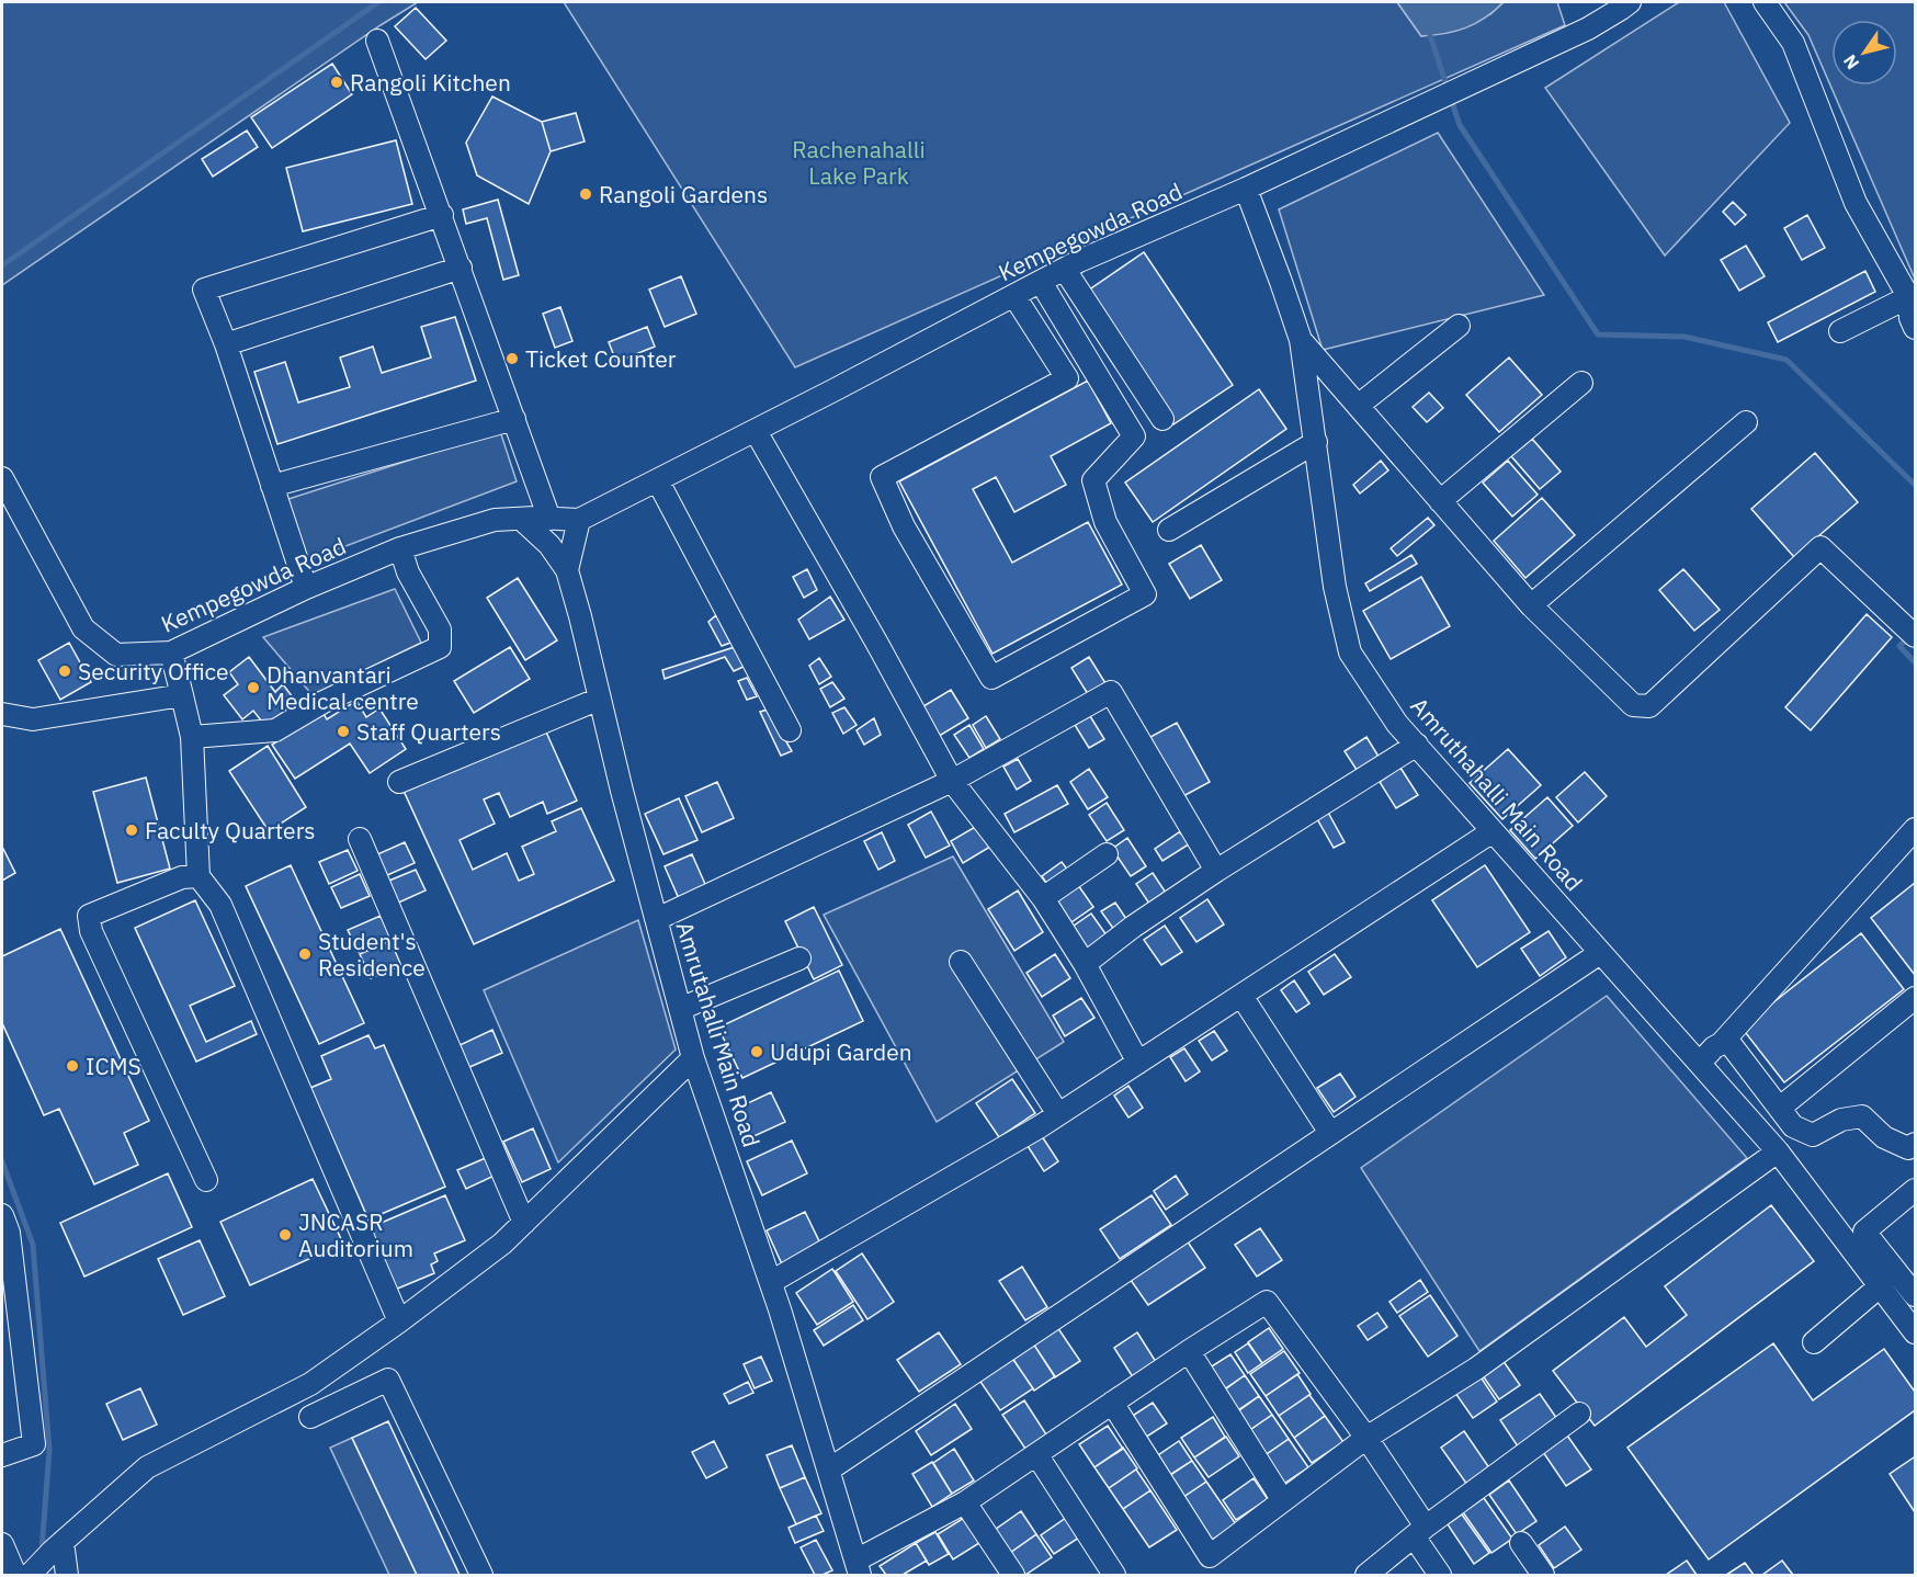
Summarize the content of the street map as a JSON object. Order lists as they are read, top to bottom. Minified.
{"streets":{"street":["Kempegowda Road","Amruthahalli Main Road","Amrutahalli Main Road"]},"crossings":[["Kempegowda Road","Amruthahalli Main Road"],["Kempegowda Road","Amrutahalli Main Road"]],"parks":["Rachenahalli Lake Park"],"places":["Rangoli Kitchen","Rangoli Gardens","Ticket Counter","Security Office","Dhanvantari Medical centre","Staff Quarters","Faculty Quarters","Student's Residence","Udupi Garden","ICMS","JNCASR Auditorium"],"north":"bottom left"}
